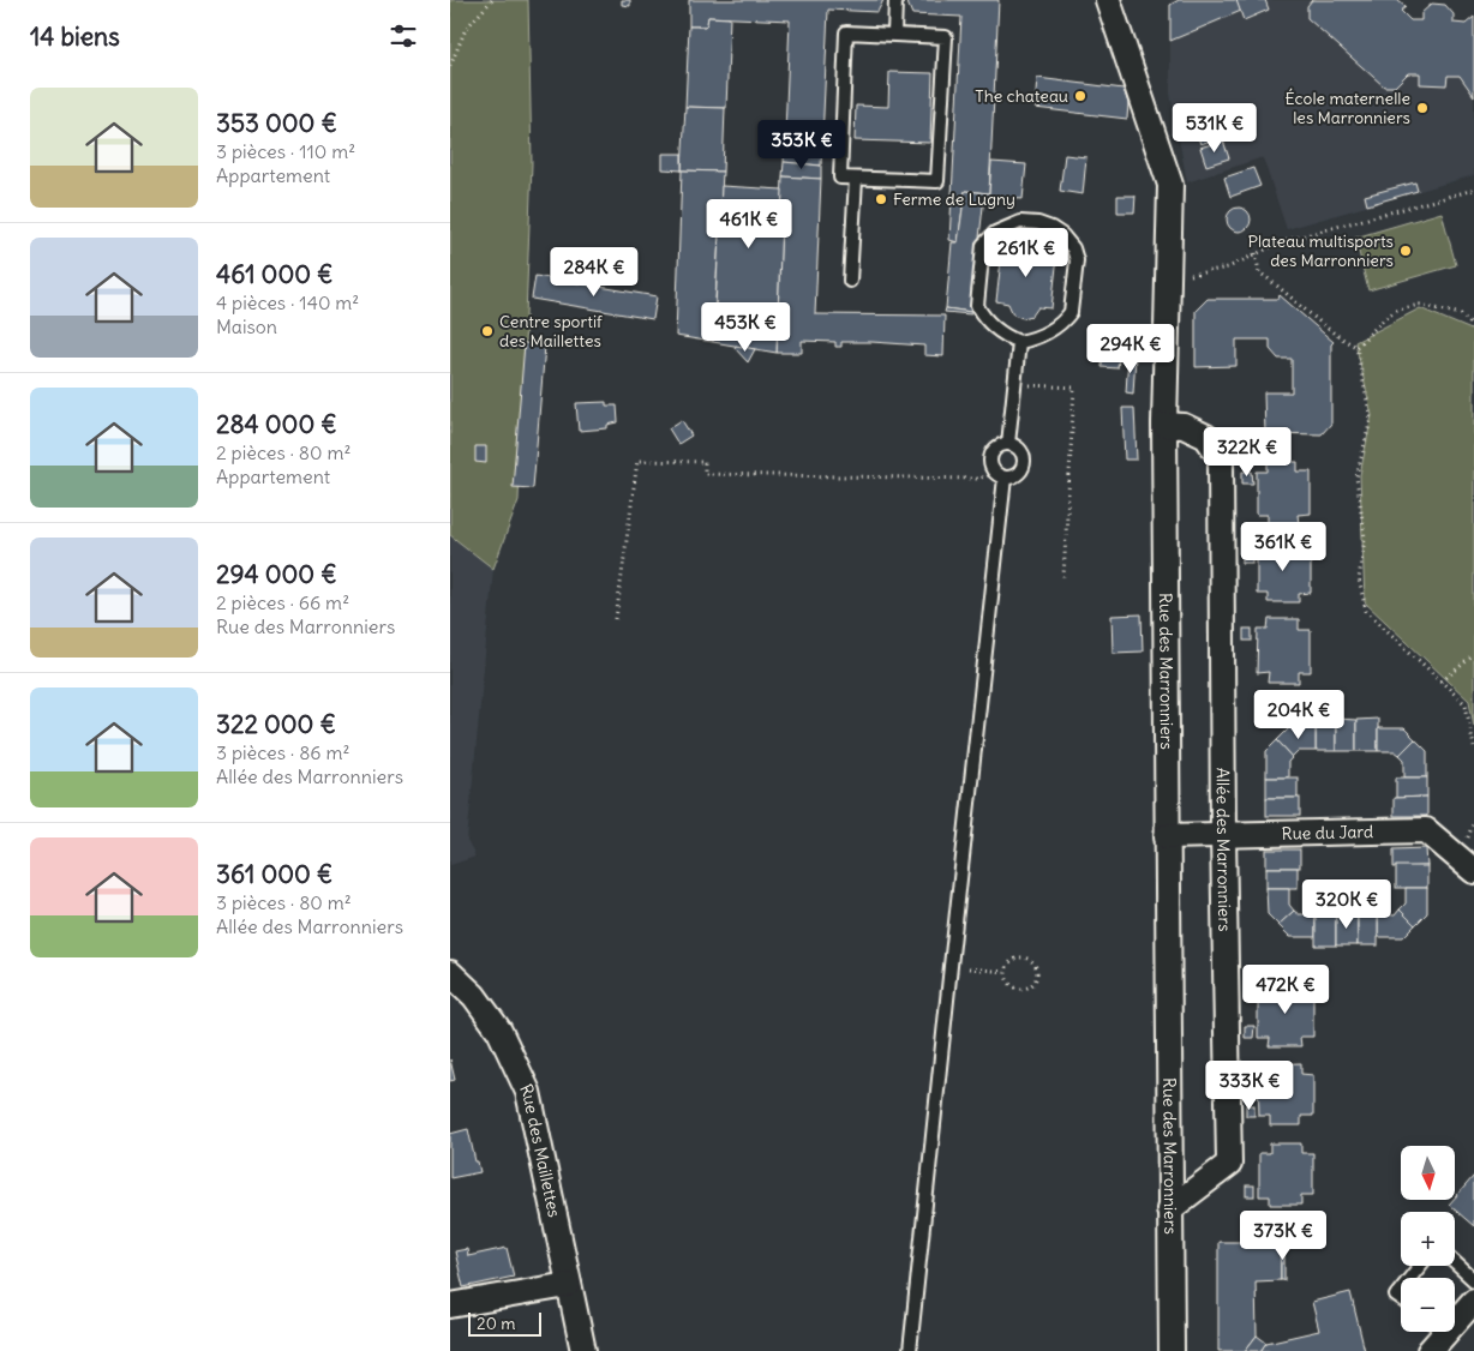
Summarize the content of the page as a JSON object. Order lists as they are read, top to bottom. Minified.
{"streets":{"street":["Rue des Marronniers","Rue du Jard","Allée des Marronniers","Rue des Maillettes"]},"crossings":[["Rue des Marronniers","Rue du Jard"],["Rue des Marronniers","Allée des Marronniers"],["Rue du Jard","Allée des Marronniers"]],"places":["The chateau","École maternelle les Marronniers","Ferme de Lugny","Plateau multisports des Marronniers","Centre sportif des Maillettes"],"scale_bar":"20 m","north":"bottom","page":{"heading":"14 biens","list":[{"name":"353 000 €","note":"3 pièces · 110 m² · Appartement"},{"name":"461 000 €","note":"4 pièces · 140 m² · Maison"},{"name":"284 000 €","note":"2 pièces · 80 m² · Appartement"},{"name":"294 000 €","note":"2 pièces · 66 m² · Rue des Marronniers"},{"name":"322 000 €","note":"3 pièces · 86 m² · Allée des Marronniers"},{"name":"361 000 €","note":"3 pièces · 80 m² · Allée des Marronniers"}],"price":["531K €","353K €","461K €","261K €","284K €","453K €","294K €","322K €","361K €","204K €","320K €","472K €","333K €","373K €"],"map_buttons":["+","−"],"scale":"20 m"}}
